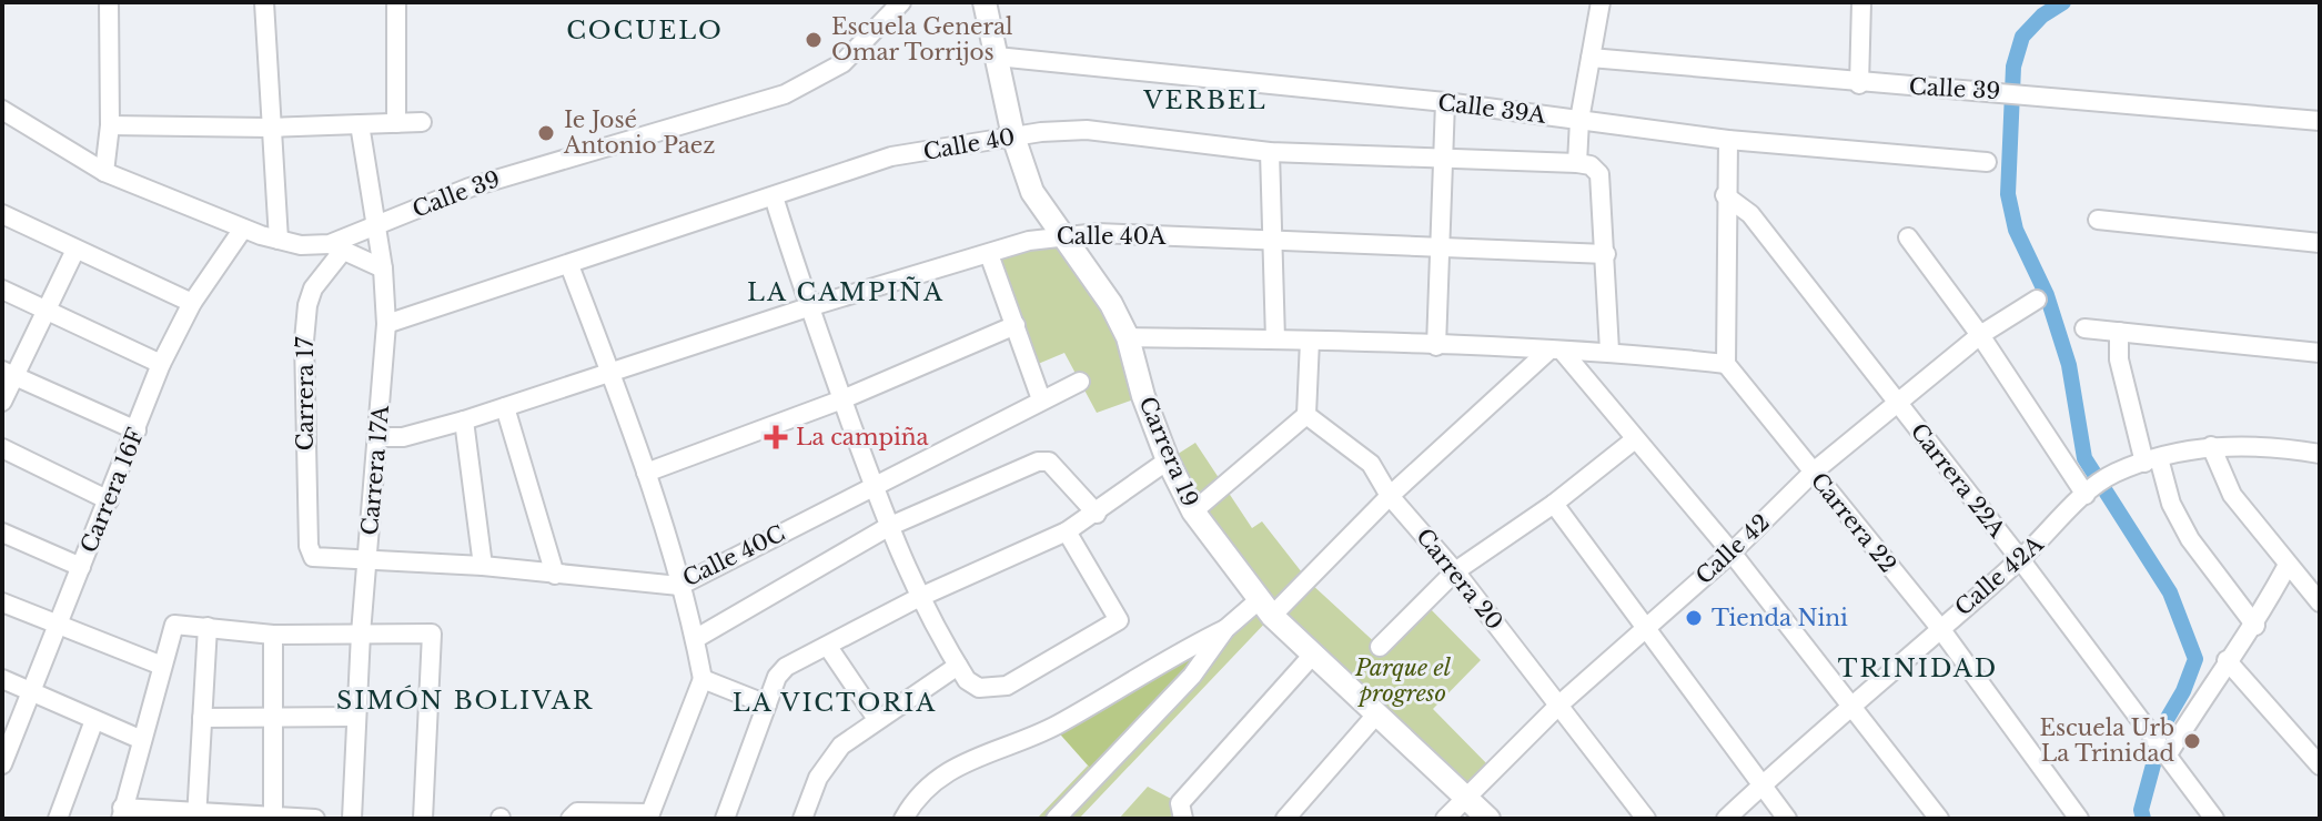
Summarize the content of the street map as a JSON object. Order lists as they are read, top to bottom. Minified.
{"streets":{"main road":["Carrera 19"],"street":["Calle 39","Calle 39A","Calle 40","Calle 40A","Carrera 17","Carrera 17A","Carrera 22A","Carrera 16F","Carrera 22","Calle 42","Calle 40C","Calle 42A","Carrera 20"]},"crossings":[["Calle 39","Carrera 17"],["Calle 39","Carrera 17A"],["Calle 39","Carrera 16F"],["Calle 39A","Carrera 19"],["Calle 40","Carrera 19"],["Calle 40","Carrera 17A"],["Calle 40A","Carrera 19"],["Calle 40A","Carrera 17A"],["Carrera 17","Calle 40C"],["Carrera 19","Calle 42"],["Carrera 17A","Calle 40C"],["Carrera 22A","Calle 42"],["Carrera 22A","Calle 42A"],["Carrera 22","Calle 42"],["Carrera 22","Calle 42A"],["Calle 42","Carrera 20"]],"districts":["COCUELO","VERBEL","LA CAMPIÑA","TRINIDAD","SIMÓN BOLIVAR","LA VICTORIA"],"parks":["Parque el progreso"],"places":{"other":["Escuela General Omar Torrijos","Ie José Antonio Paez","Tienda Nini","Escuela Urb La Trinidad"],"health":["La campiña"]}}
